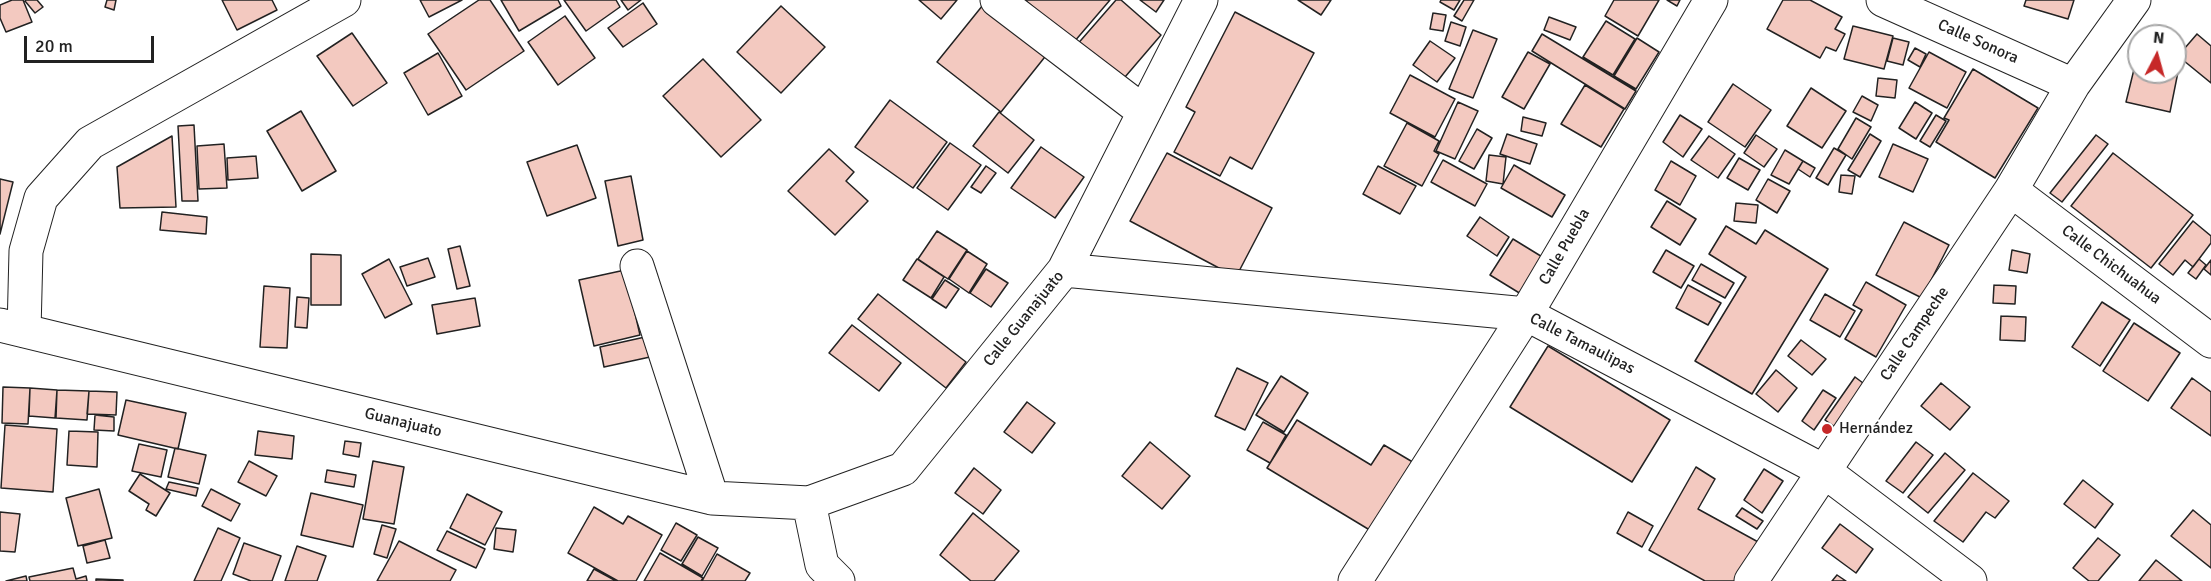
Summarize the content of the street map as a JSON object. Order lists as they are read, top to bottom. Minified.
{"streets":{"street":["Calle Sonora","Calle Puebla","Calle Chichuahua","Calle Guanajuato","Calle Campeche","Calle Tamaulipas","Guanajuato"]},"crossings":[["Calle Sonora","Calle Campeche"],["Calle Puebla","Calle Tamaulipas"],["Calle Chichuahua","Calle Campeche"],["Calle Guanajuato","Calle Tamaulipas"],["Calle Guanajuato","Guanajuato"],["Calle Campeche","Calle Tamaulipas"]],"places":["Hernández"],"scale_bar":"20 m","north":"top"}
